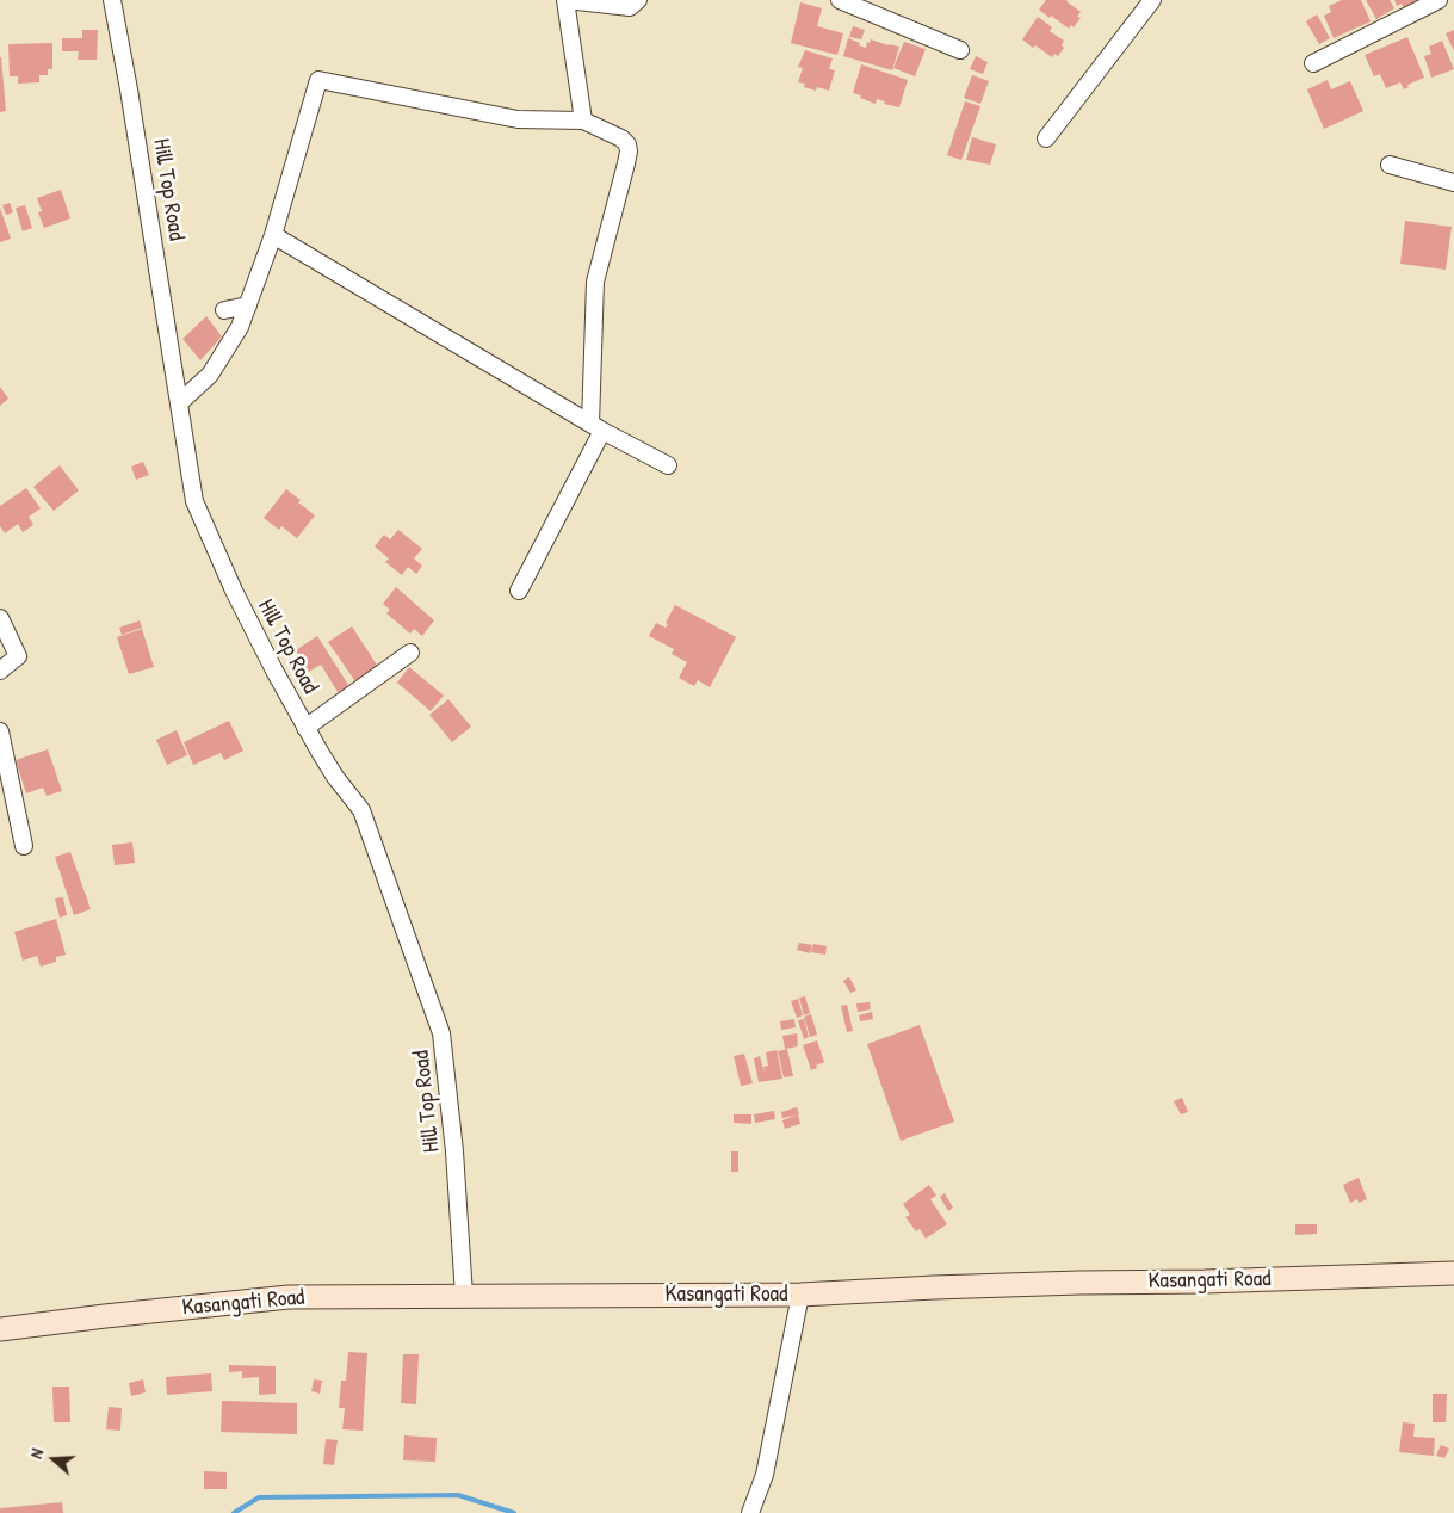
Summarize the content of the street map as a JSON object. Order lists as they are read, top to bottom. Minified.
{"streets":{"street":["Hill Top Road","Kasangati Road"]},"crossings":[["Hill Top Road","Kasangati Road"]],"north":"left"}
